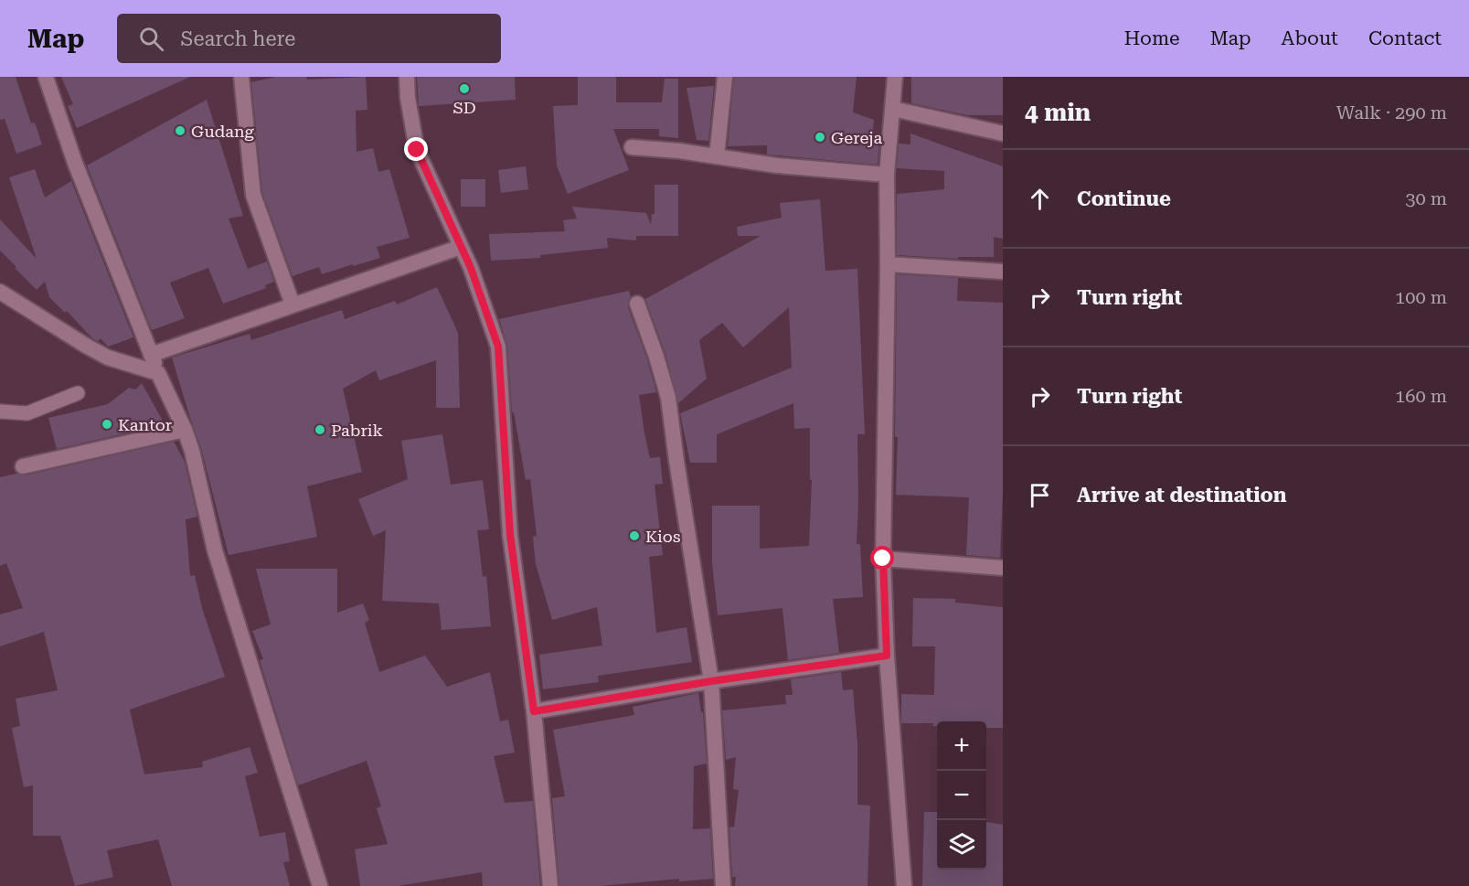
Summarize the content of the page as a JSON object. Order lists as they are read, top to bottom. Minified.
{"places":["SD","Gudang","Gereja","Kantor","Pabrik","Kios"],"page":{"header":"Map","search":"Search here","nav":["Home","Map","About","Contact"],"heading":["4 min","Walk · 290 m"],"list":[["Continue","30 m"],["Turn right","100 m"],["Turn right","160 m"],"Arrive at destination"],"map_buttons":["+","−"]}}
